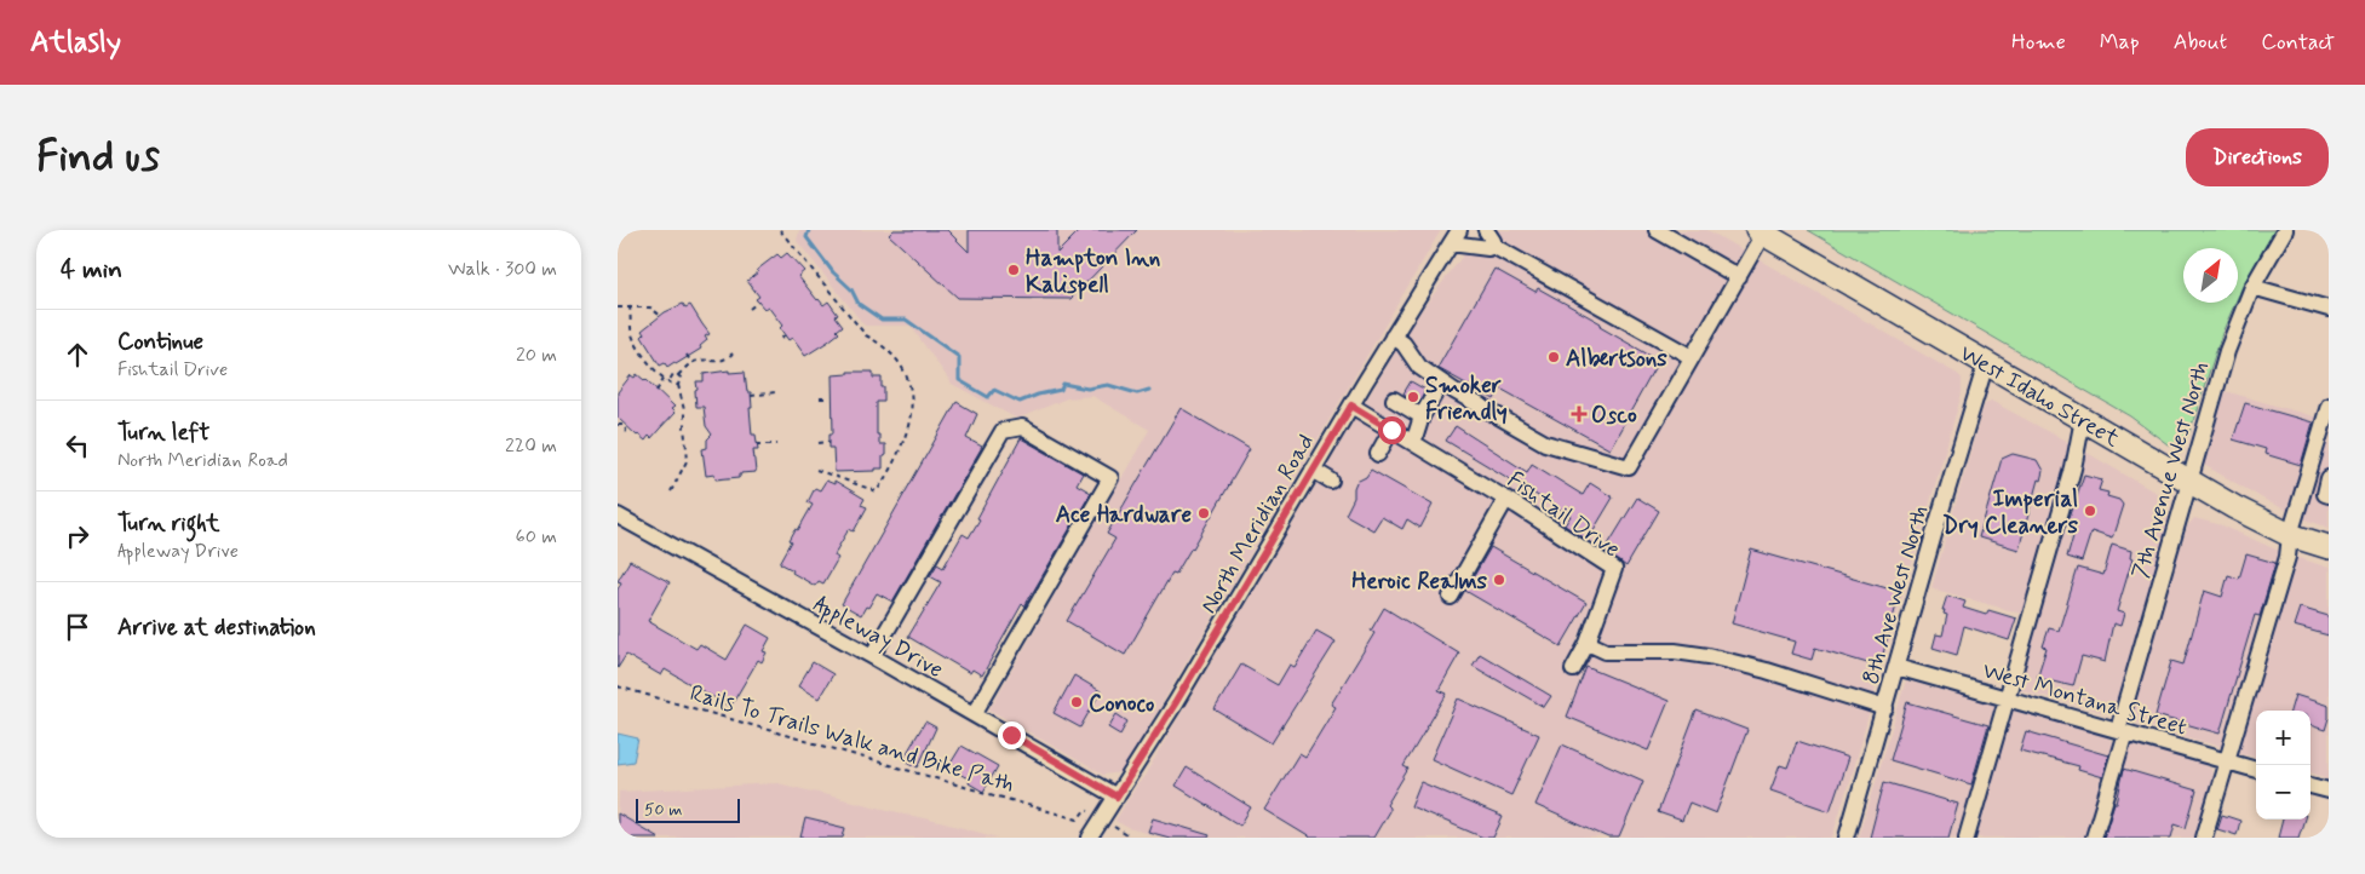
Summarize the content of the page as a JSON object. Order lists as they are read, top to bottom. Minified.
{"streets":{"highway":["West Idaho Street"],"street":["7th Avenue West North","Fishtail Drive","North Meridian Road","8th Ave West North","Appleway Drive","West Montana Street"],"path":["Rails To Trails Walk and Bike Path"]},"crossings":[["West Idaho Street","7th Avenue West North"],["West Idaho Street","8th Ave West North"],["7th Avenue West North","West Montana Street"],["Fishtail Drive","North Meridian Road"],["North Meridian Road","Appleway Drive"],["8th Ave West North","West Montana Street"]],"places":{"other":["Hampton Inn Kalispell","Albertsons","Smoker Friendly","Imperial Dry Cleaners","Ace Hardware","Heroic Realms","Conoco"],"health":["Osco"]},"scale_bar":"50 m","north":"top right","page":{"header":"Atlasly","nav":["Home","Map","About","Contact"],"buttons":"Directions","title":"Find us","heading":["4 min","Walk · 300 m"],"list":[["Continue","Fishtail Drive","20 m"],["Turn left","North Meridian Road","220 m"],["Turn right","Appleway Drive","60 m"],"Arrive at destination"],"map_buttons":["+","−"],"scale":"50 m"}}
